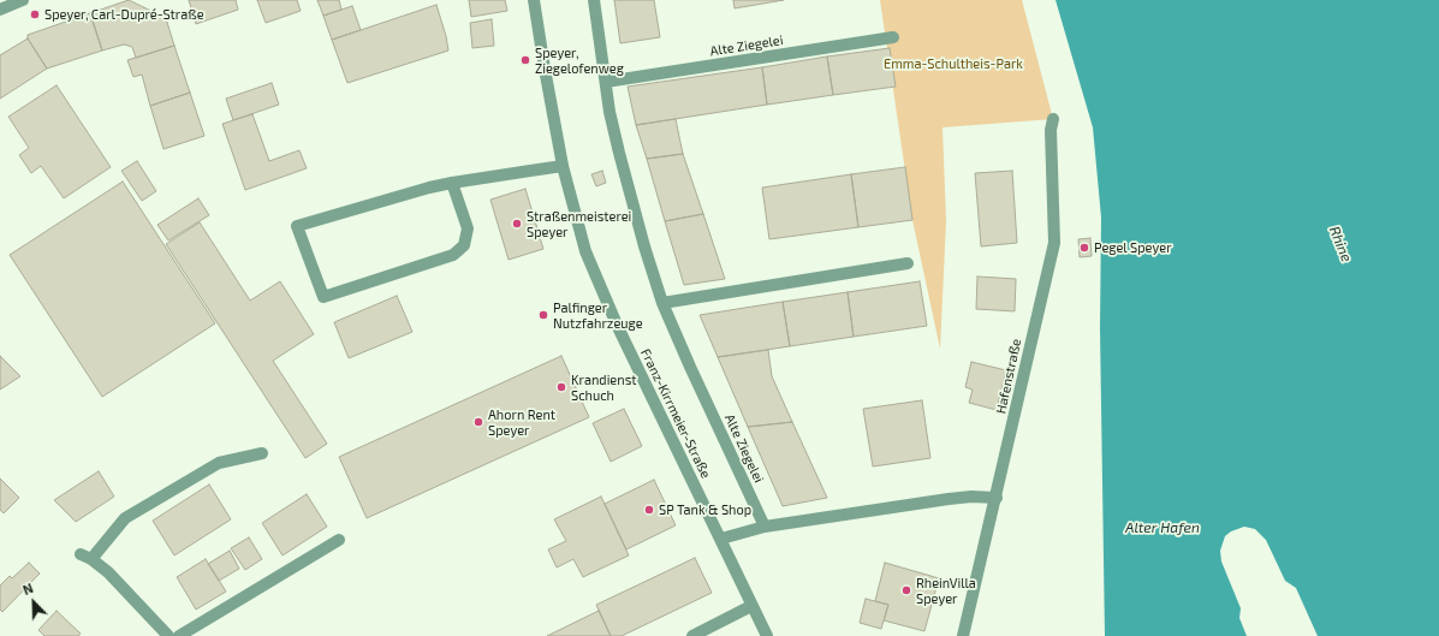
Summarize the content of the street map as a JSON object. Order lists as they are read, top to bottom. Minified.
{"streets":{"street":["Alte Ziegelei","Hafenstraße","Franz-Kirrmeier-Straße"]},"water":["Rhine","Alter Hafen"],"parks":["Emma-Schultheis-Park"],"places":["Speyer, Carl-Dupré-Straße","Speyer, Ziegelofenweg","Straßenmeisterei Speyer","Pegel Speyer","Palfinger Nutzfahrzeuge","Krandienst Schuch","Ahorn Rent Speyer","SP Tank & Shop","RheinVilla Speyer"],"north":"top left"}
